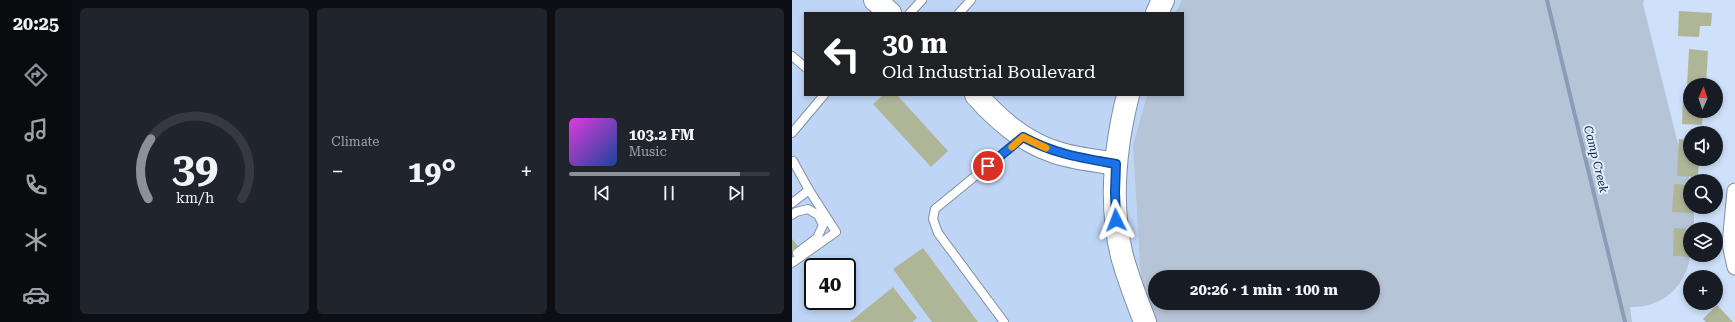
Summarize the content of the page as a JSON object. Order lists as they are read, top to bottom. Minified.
{"water":["Camp Creek"],"north":"top","page":{"tabs":"20:25","tile":"Climate","turn":["30 m","Old Industrial Boulevard"],"map_buttons":"+","song":["103.2 FM","Music"],"heat":["−","19°","+"],"limit":"40","trip":"20:26 · 1 min · 100 m","gauge":["39","km/h"]}}
